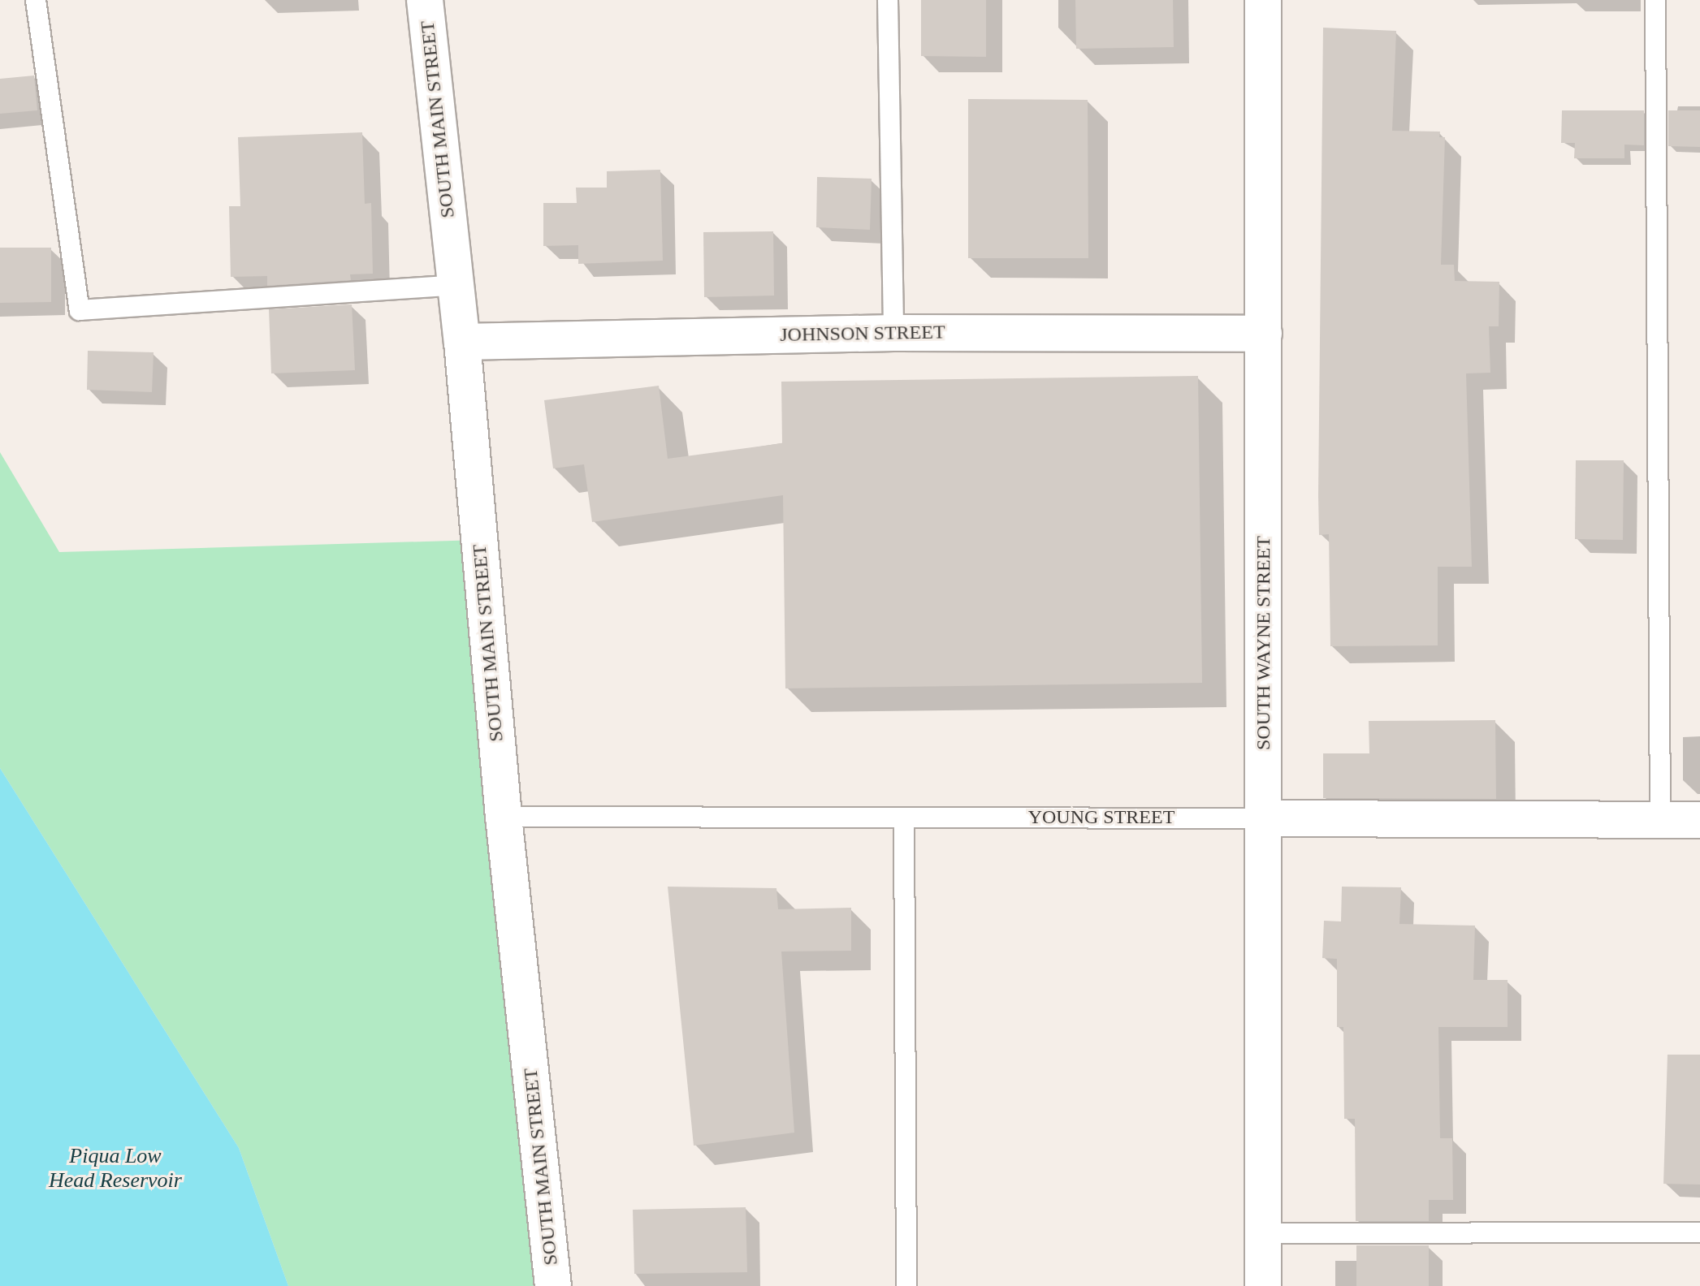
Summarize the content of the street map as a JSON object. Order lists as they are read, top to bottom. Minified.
{"streets":{"street":["SOUTH MAIN STREET","JOHNSON STREET","SOUTH WAYNE STREET","YOUNG STREET"]},"crossings":[["SOUTH MAIN STREET","JOHNSON STREET"],["SOUTH MAIN STREET","YOUNG STREET"],["JOHNSON STREET","SOUTH WAYNE STREET"],["SOUTH WAYNE STREET","YOUNG STREET"]],"water":["Piqua Low Head Reservoir"]}
